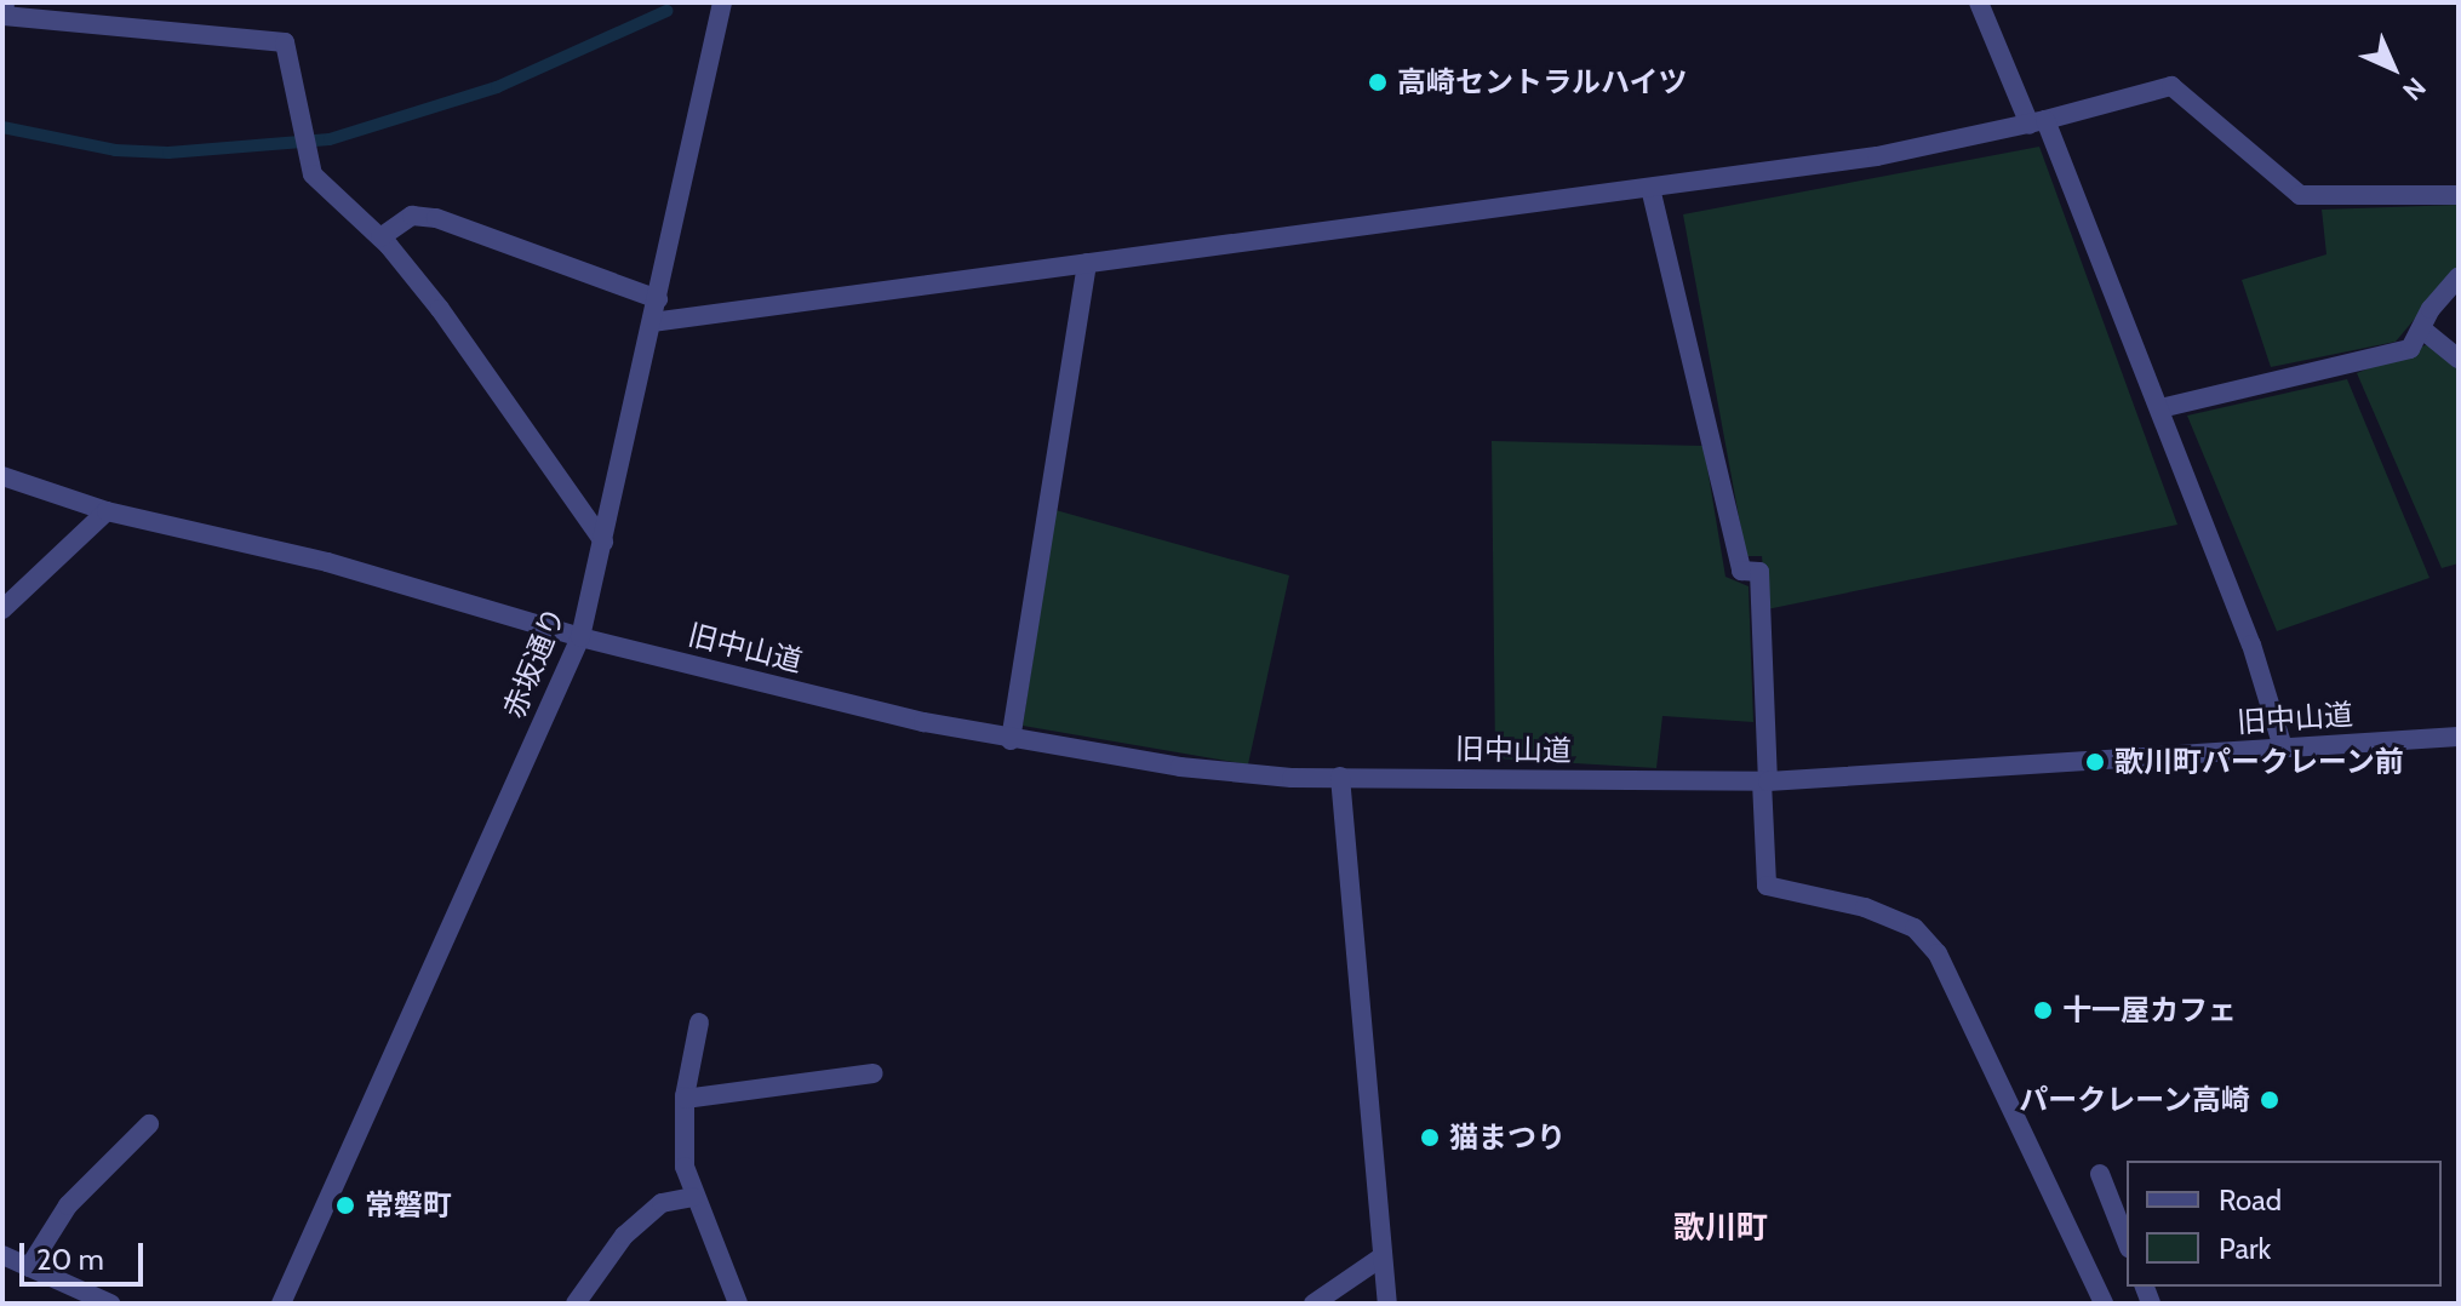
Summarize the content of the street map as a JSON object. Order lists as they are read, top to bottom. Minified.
{"streets":{"street":["旧中山道","赤坂通り"]},"crossings":[["旧中山道","赤坂通り"]],"districts":["歌川町"],"places":["高崎セントラルハイツ","歌川町パークレーン前","十一屋カフェ","パークレーン高崎","猫まつり","常磐町"],"legend":["Road","Park"],"scale_bar":"20 m","north":"bottom right"}
